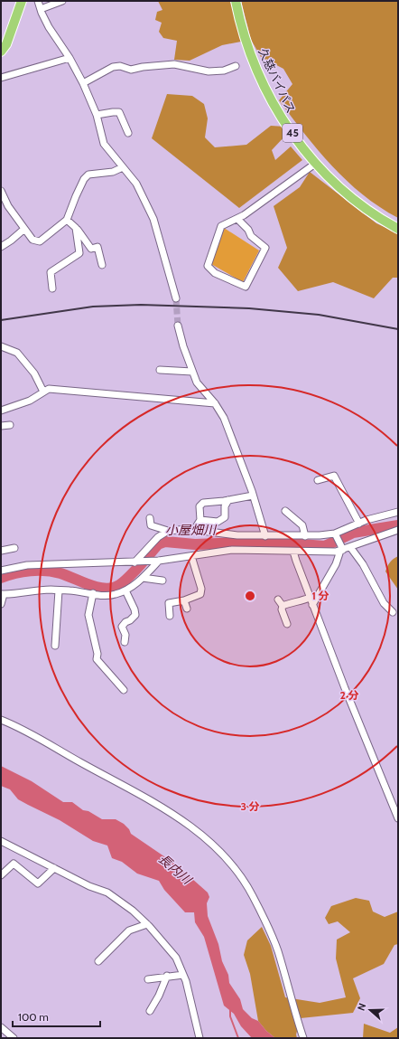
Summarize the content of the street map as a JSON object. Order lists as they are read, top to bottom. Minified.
{"streets":{"highway":["久慈バイパス","45"]},"water":["小屋畑川","長内川"],"scale_bar":"100 m","north":"left","rings":["1 分","2 分","3 分"]}
